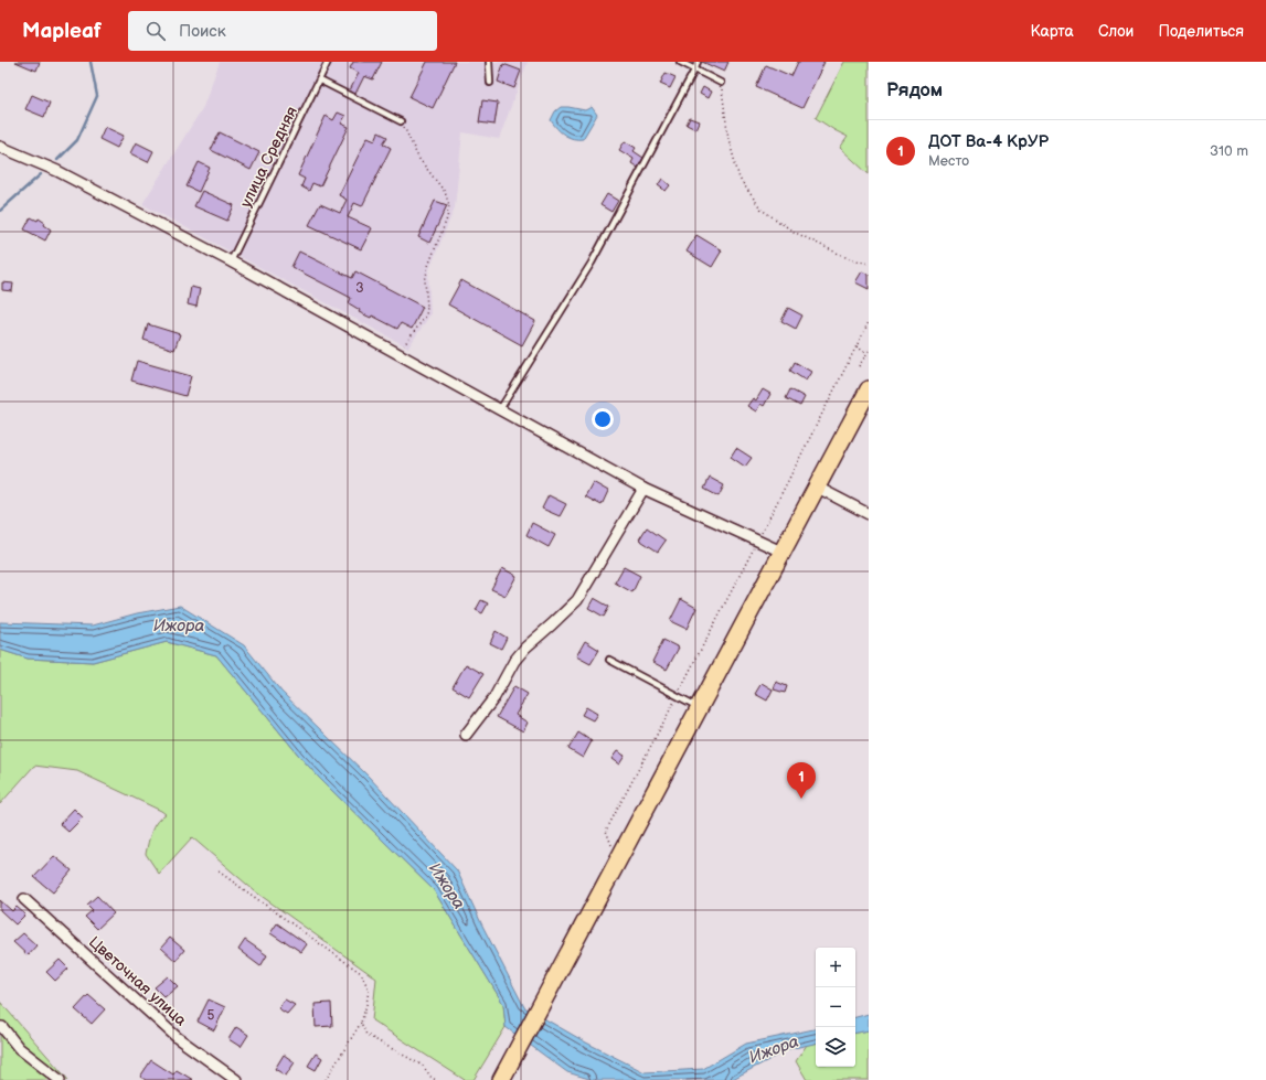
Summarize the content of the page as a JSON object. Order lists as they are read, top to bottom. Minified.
{"streets":{"street":["Цветочная улица"],"lane":["улица Средняя"]},"water":["Ижора"],"house_numbers":["3","5"],"page":{"header":"Mapleaf","search":"Поиск","nav":["Карта","Слои","Поделиться"],"heading":"Рядом","list":[{"mark":"1","name":"ДОТ Ва-4 КрУР","note":"Место","value":"310 m"}],"pins":"1","map_buttons":["+","−"]}}
